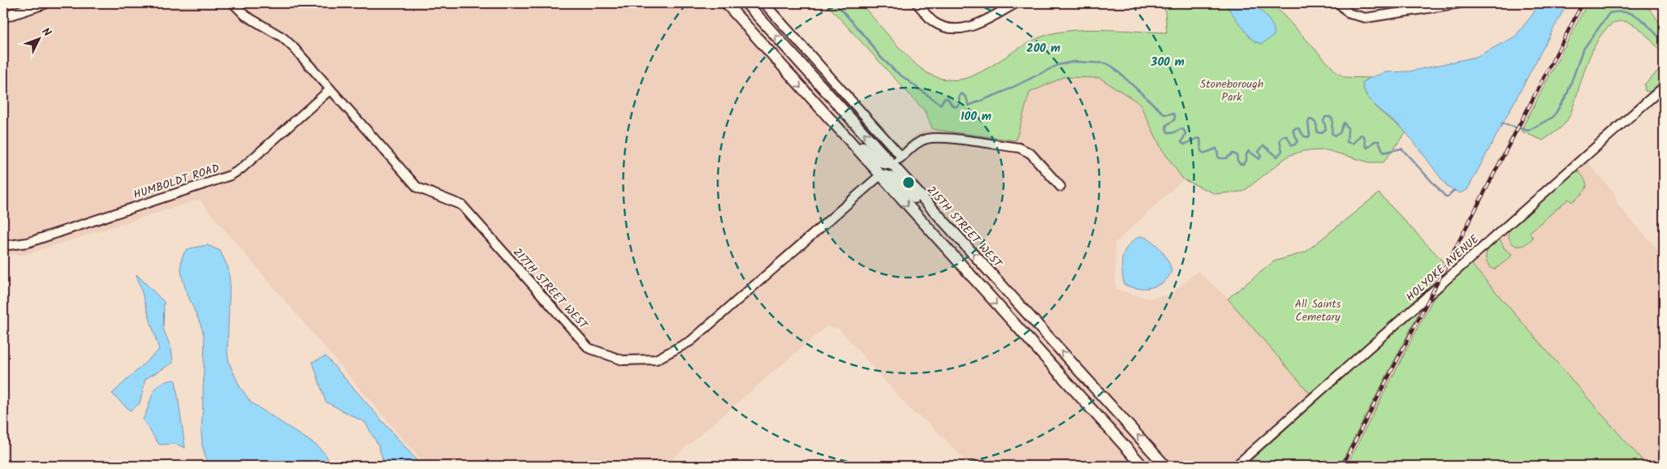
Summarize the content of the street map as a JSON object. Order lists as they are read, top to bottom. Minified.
{"streets":{"main road":["215TH STREET WEST"],"street":["HUMBOLDT ROAD","HOLYOKE AVENUE","217TH STREET WEST"]},"crossings":[["HUMBOLDT ROAD","217TH STREET WEST"]],"parks":["Stoneborough Park","All Saints Cemetary"],"north":"top right","rings":["200 m","300 m","100 m"]}
